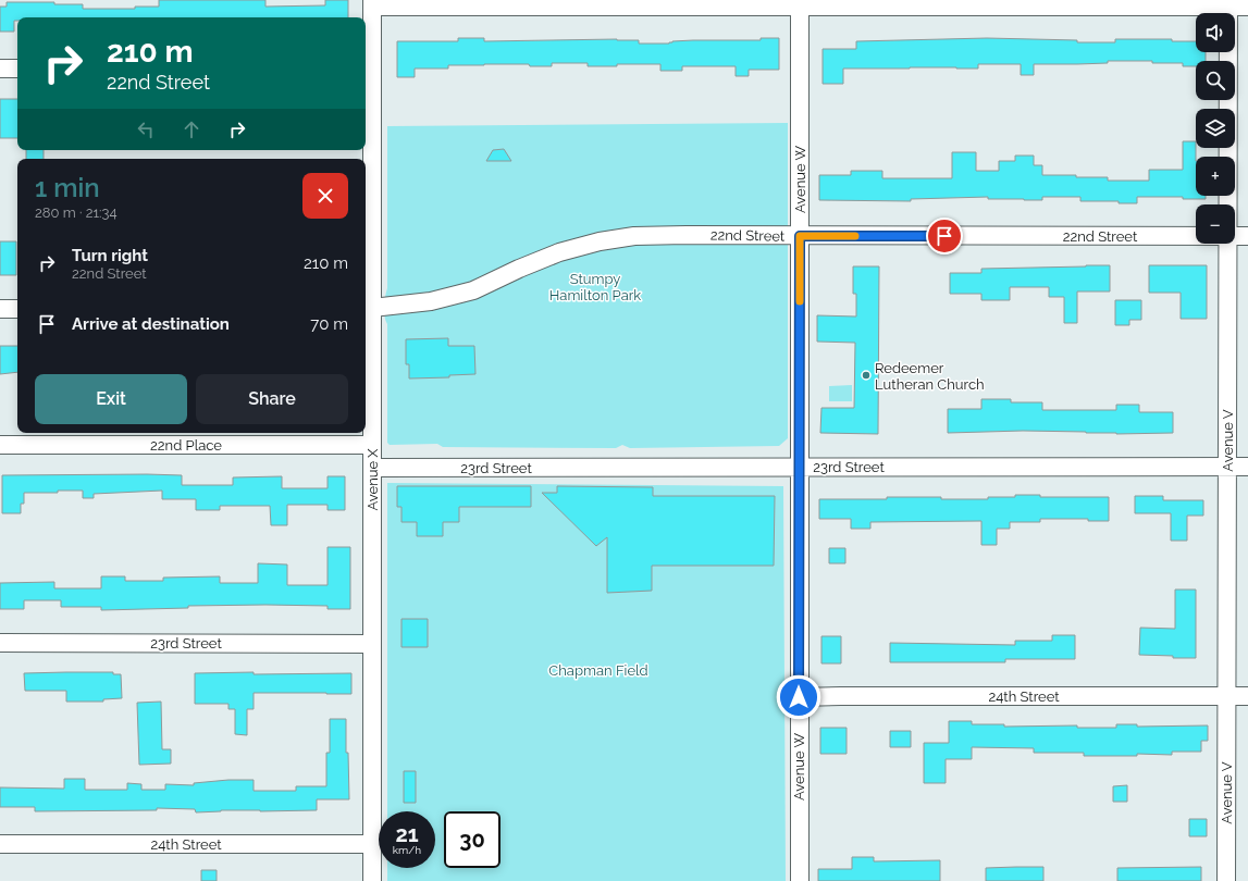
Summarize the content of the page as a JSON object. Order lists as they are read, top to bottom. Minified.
{"streets":{"street":["Avenue W","22nd Street","Avenue V","22nd Place","23rd Street","Avenue X","24th Street"]},"crossings":[["Avenue W","22nd Street"],["Avenue W","23rd Street"],["Avenue W","24th Street"],["22nd Street","Avenue X"],["Avenue V","23rd Street"],["Avenue V","24th Street"],["22nd Place","Avenue X"],["23rd Street","Avenue X"],["Avenue X","24th Street"]],"parks":["Stumpy Hamilton Park","Chapman Field"],"places":["Redeemer Lutheran Church"],"page":{"map_buttons":["+","−"],"turn":["210 m","22nd Street"],"heading":["1 min","280 m · 21:34"],"list":[{"name":"Turn right","note":"22nd Street","value":"210 m"},{"name":"Arrive at destination","value":"70 m"}],"buttons":["Exit","Share"],"speed":"21 km/h","limit":"30"}}
